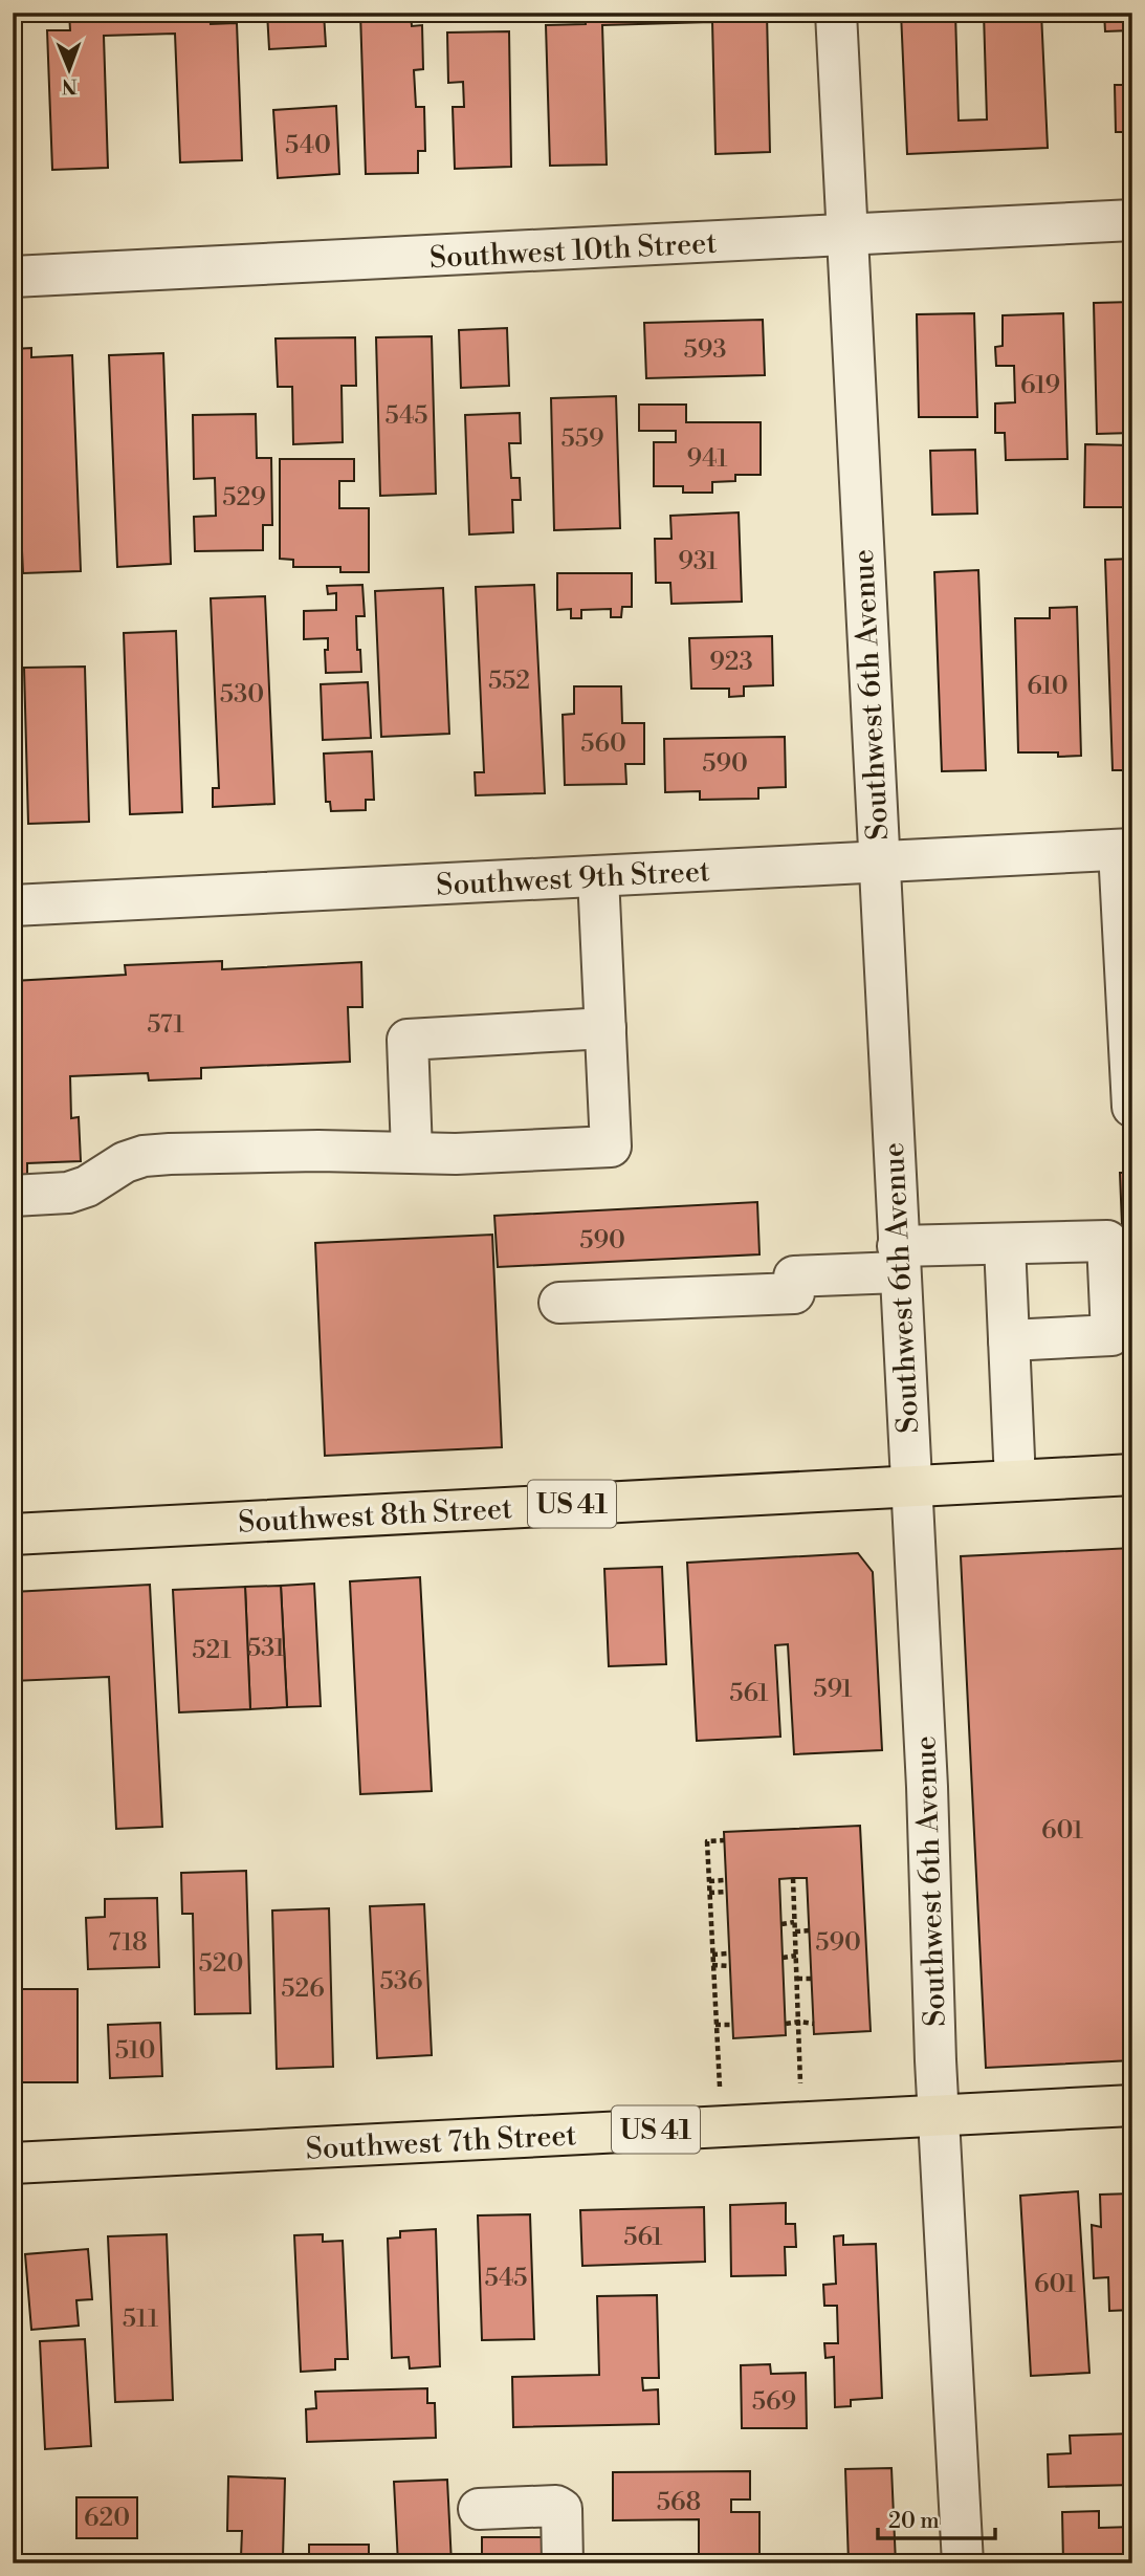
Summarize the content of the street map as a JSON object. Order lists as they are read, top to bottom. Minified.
{"streets":{"main road":["US 41","Southwest 8th Street","Southwest 7th Street"],"street":["Southwest 10th Street","Southwest 6th Avenue","Southwest 9th Street"]},"crossings":[["Southwest 10th Street","Southwest 6th Avenue"],["Southwest 6th Avenue","Southwest 9th Street"],["Southwest 6th Avenue","Southwest 8th Street"],["Southwest 6th Avenue","Southwest 7th Street"]],"house_numbers":["540","593","619","545","559","941","529","931","923","552","610","530","560","590","571","590","531","521","591","561","601","718","590","520","536","526","510","561","545","601","511","569","568","620"],"scale_bar":"20 m","north":"bottom"}
